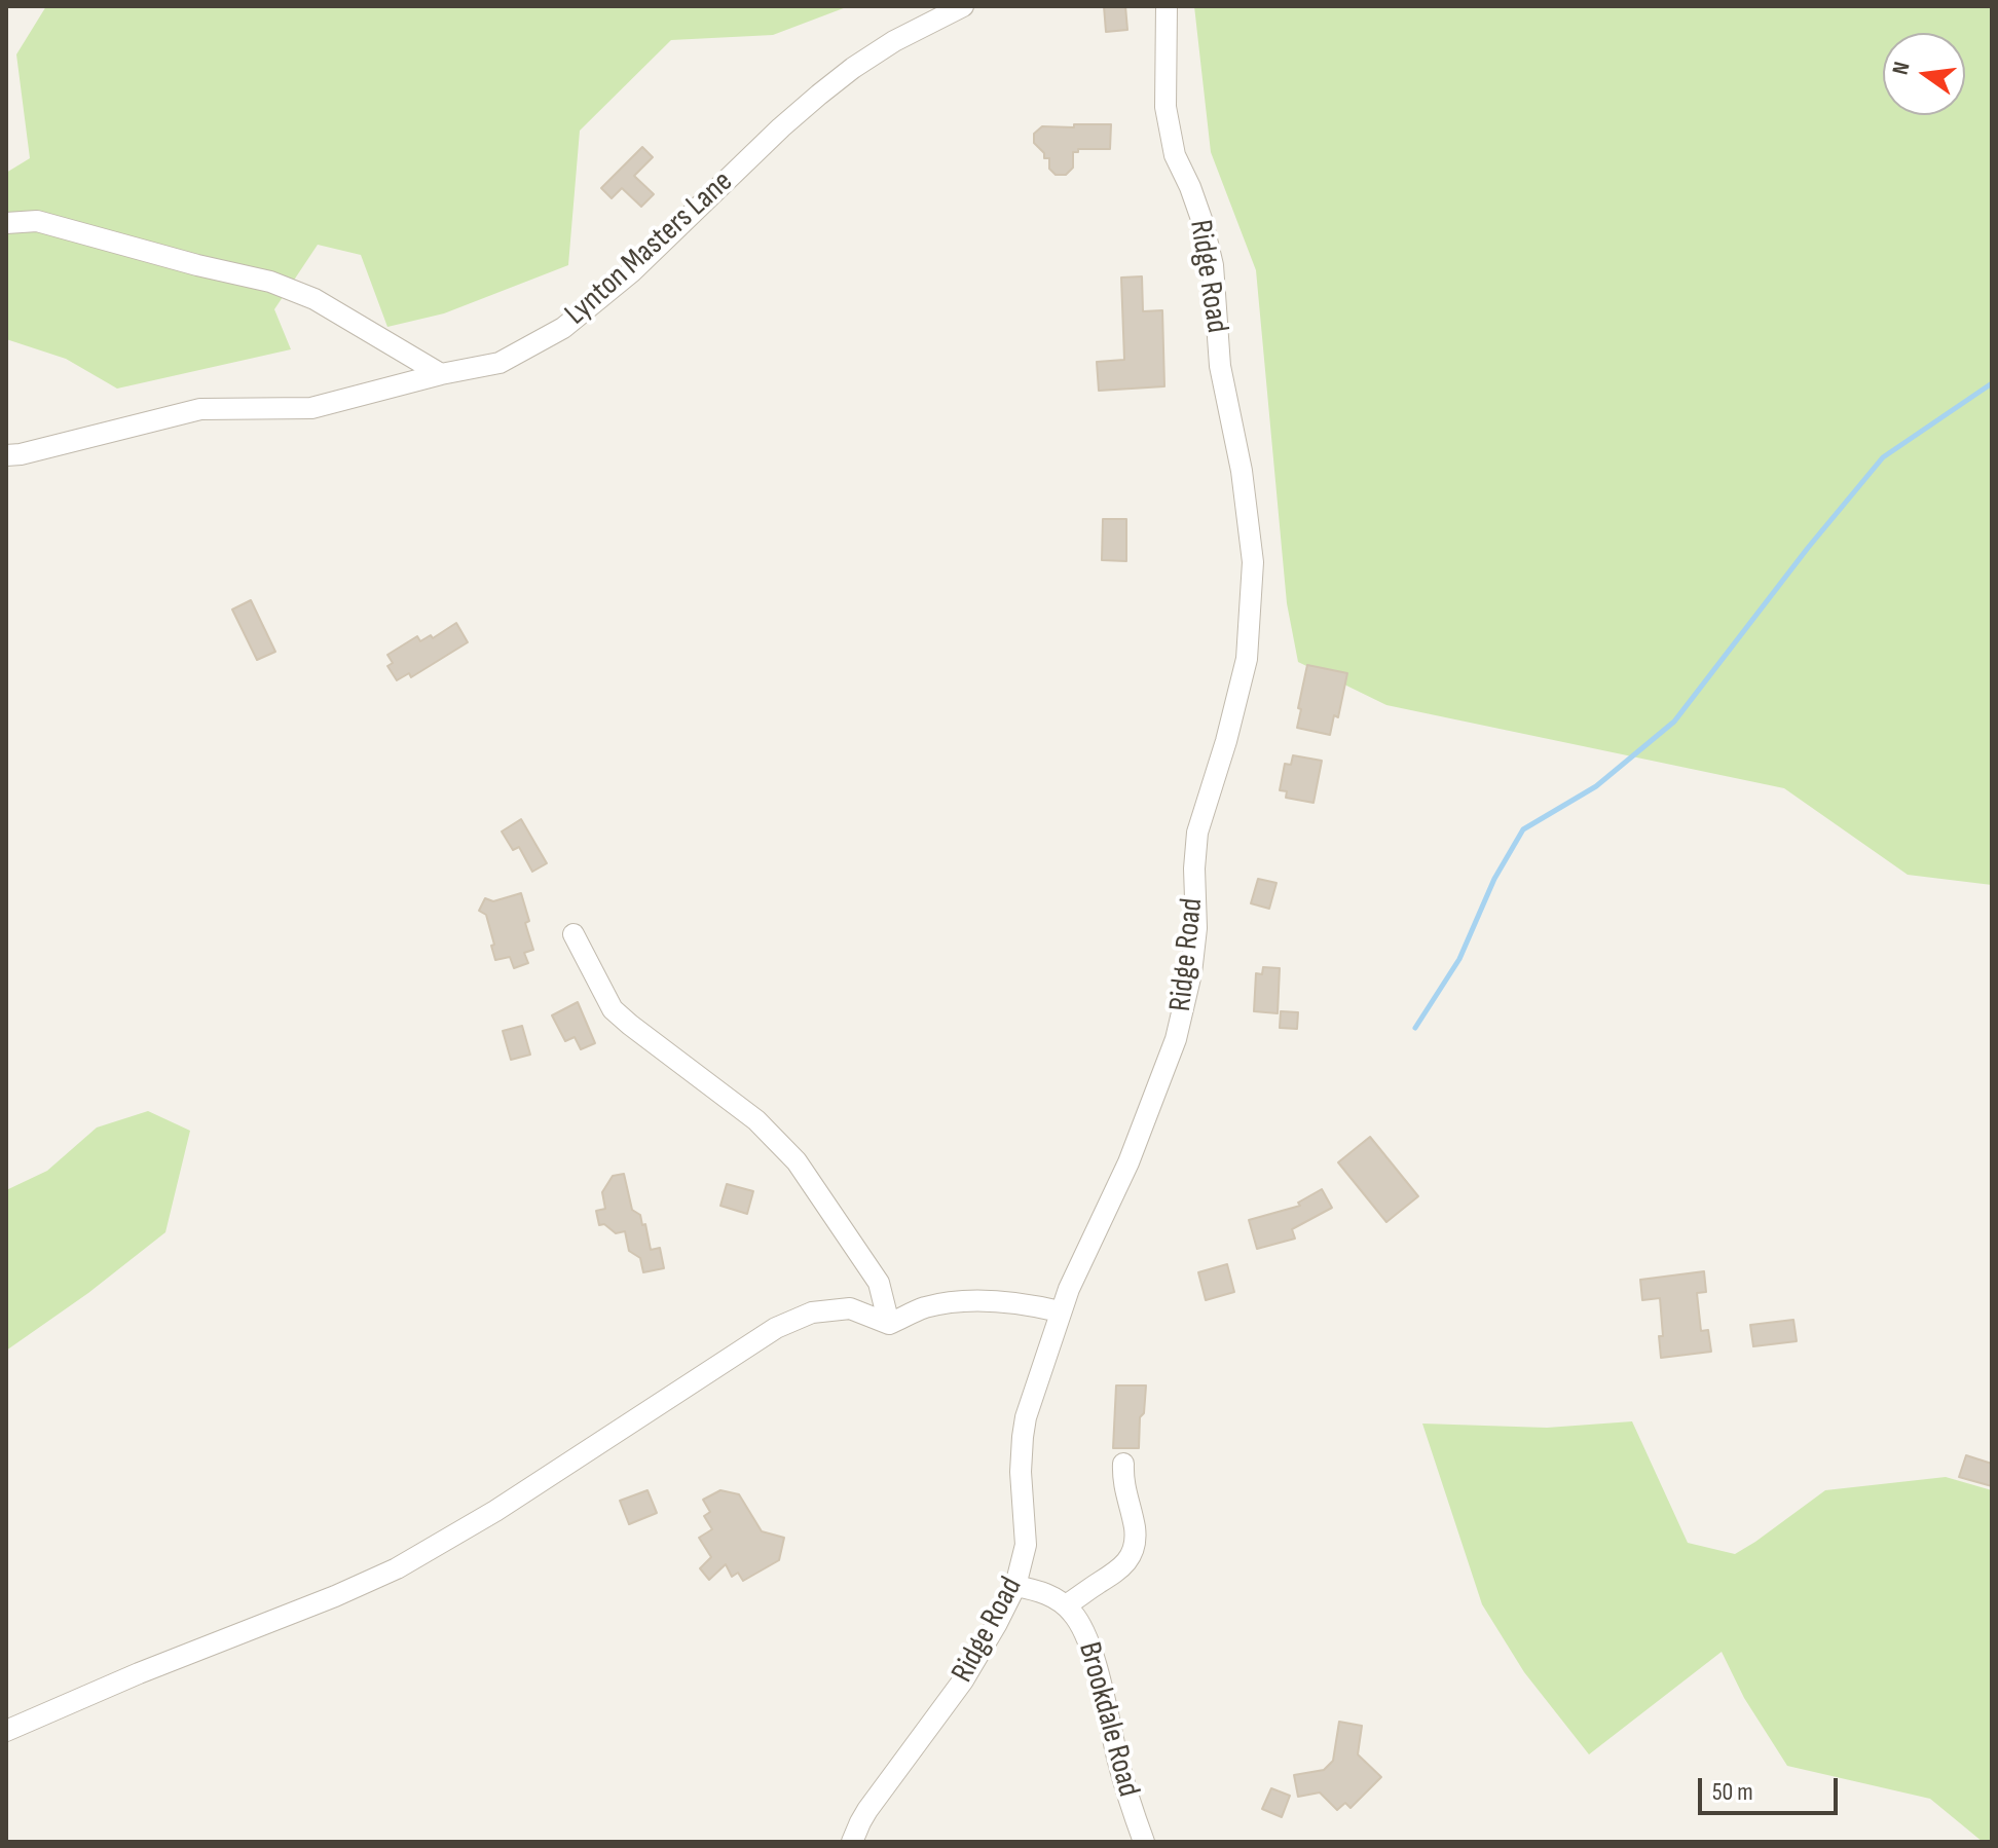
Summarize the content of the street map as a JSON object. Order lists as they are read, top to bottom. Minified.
{"streets":{"street":["Lynton Masters Lane","Ridge Road","Brookdale Road"]},"crossings":[["Ridge Road","Brookdale Road"]],"scale_bar":"50 m","north":"left"}
